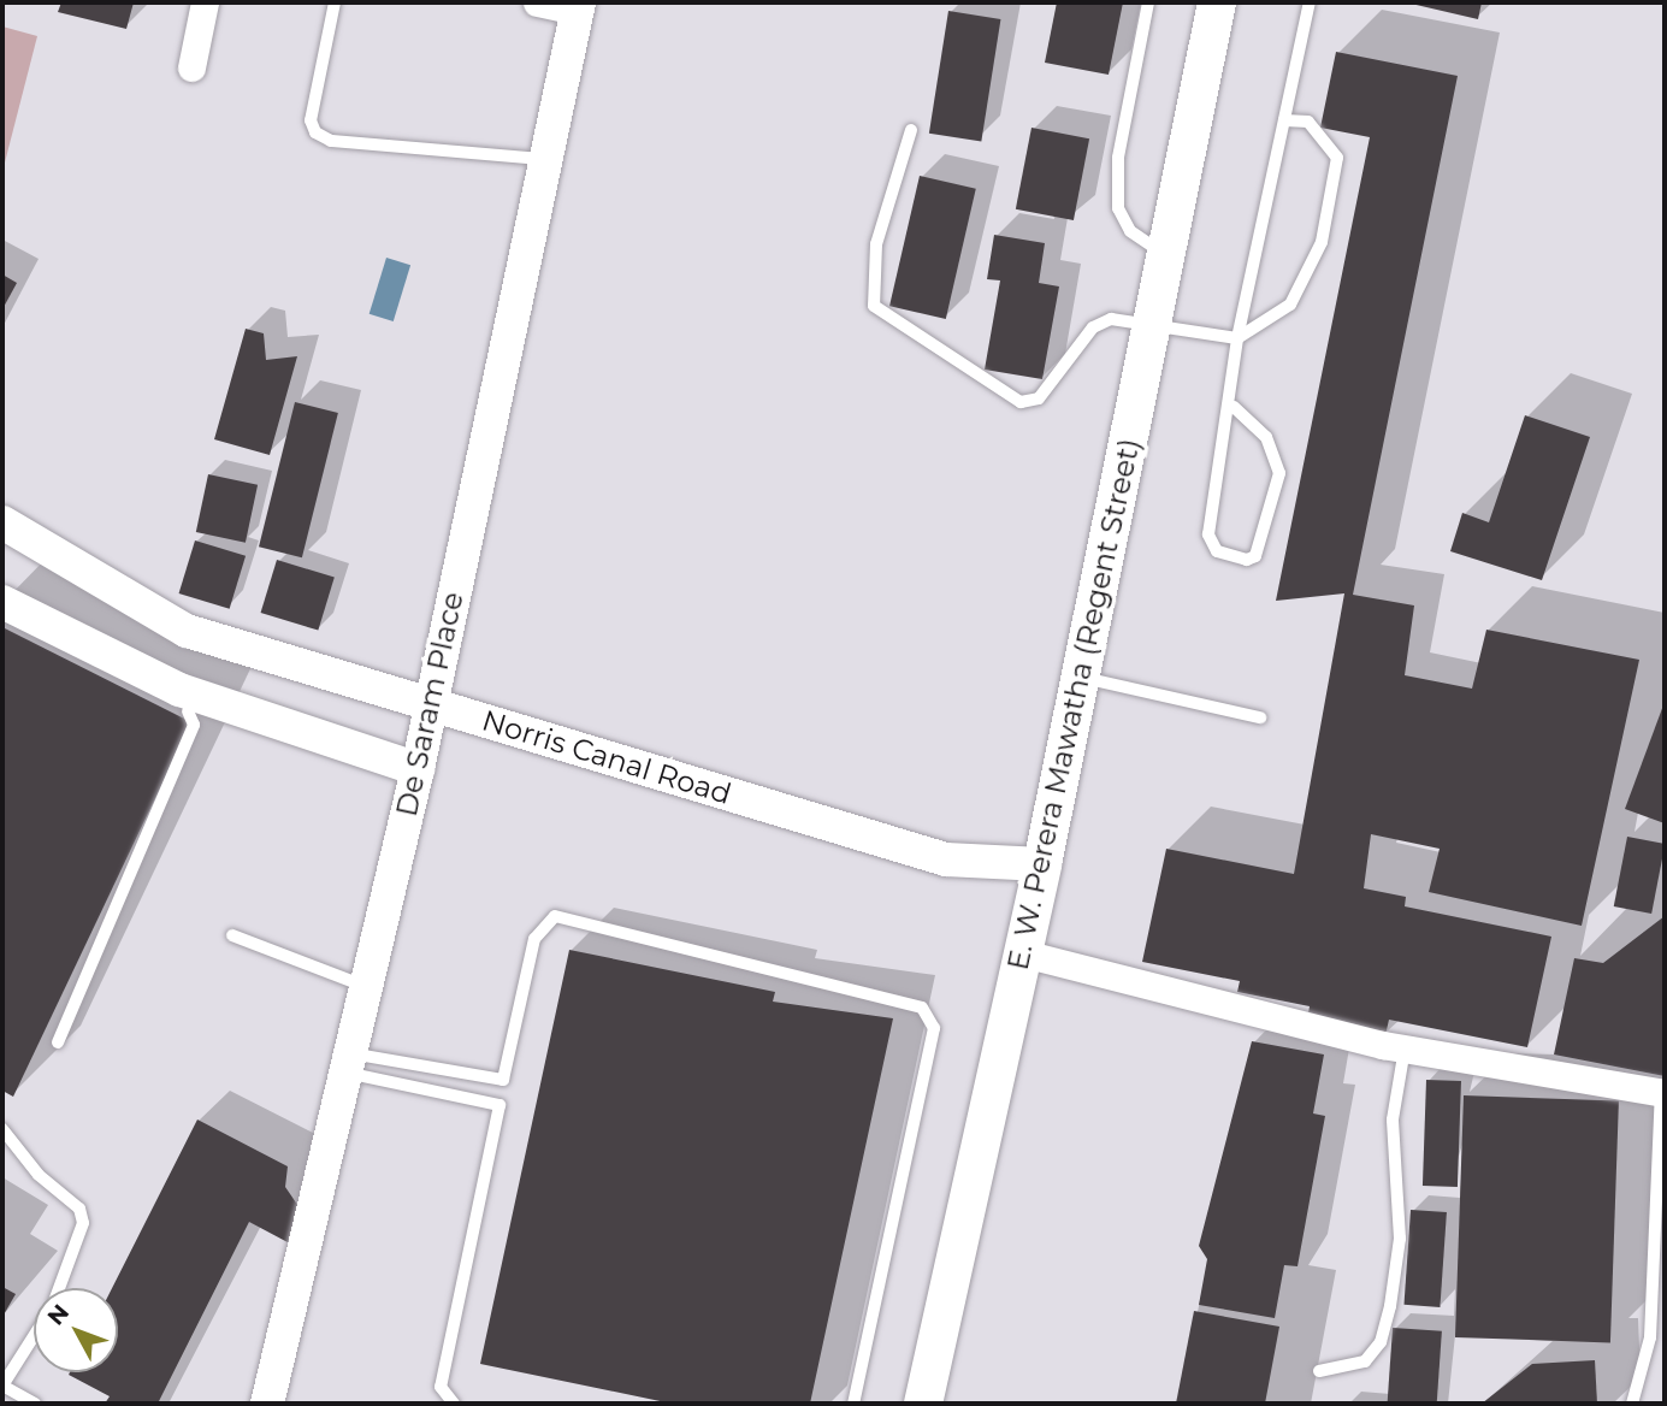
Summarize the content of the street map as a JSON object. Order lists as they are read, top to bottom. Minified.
{"streets":{"main road":["E. W. Perera Mawatha (Regent Street)"],"street":["De Saram Place","Norris Canal Road"]},"crossings":[["De Saram Place","Norris Canal Road"],["E. W. Perera Mawatha (Regent Street)","Norris Canal Road"]],"north":"top left"}
